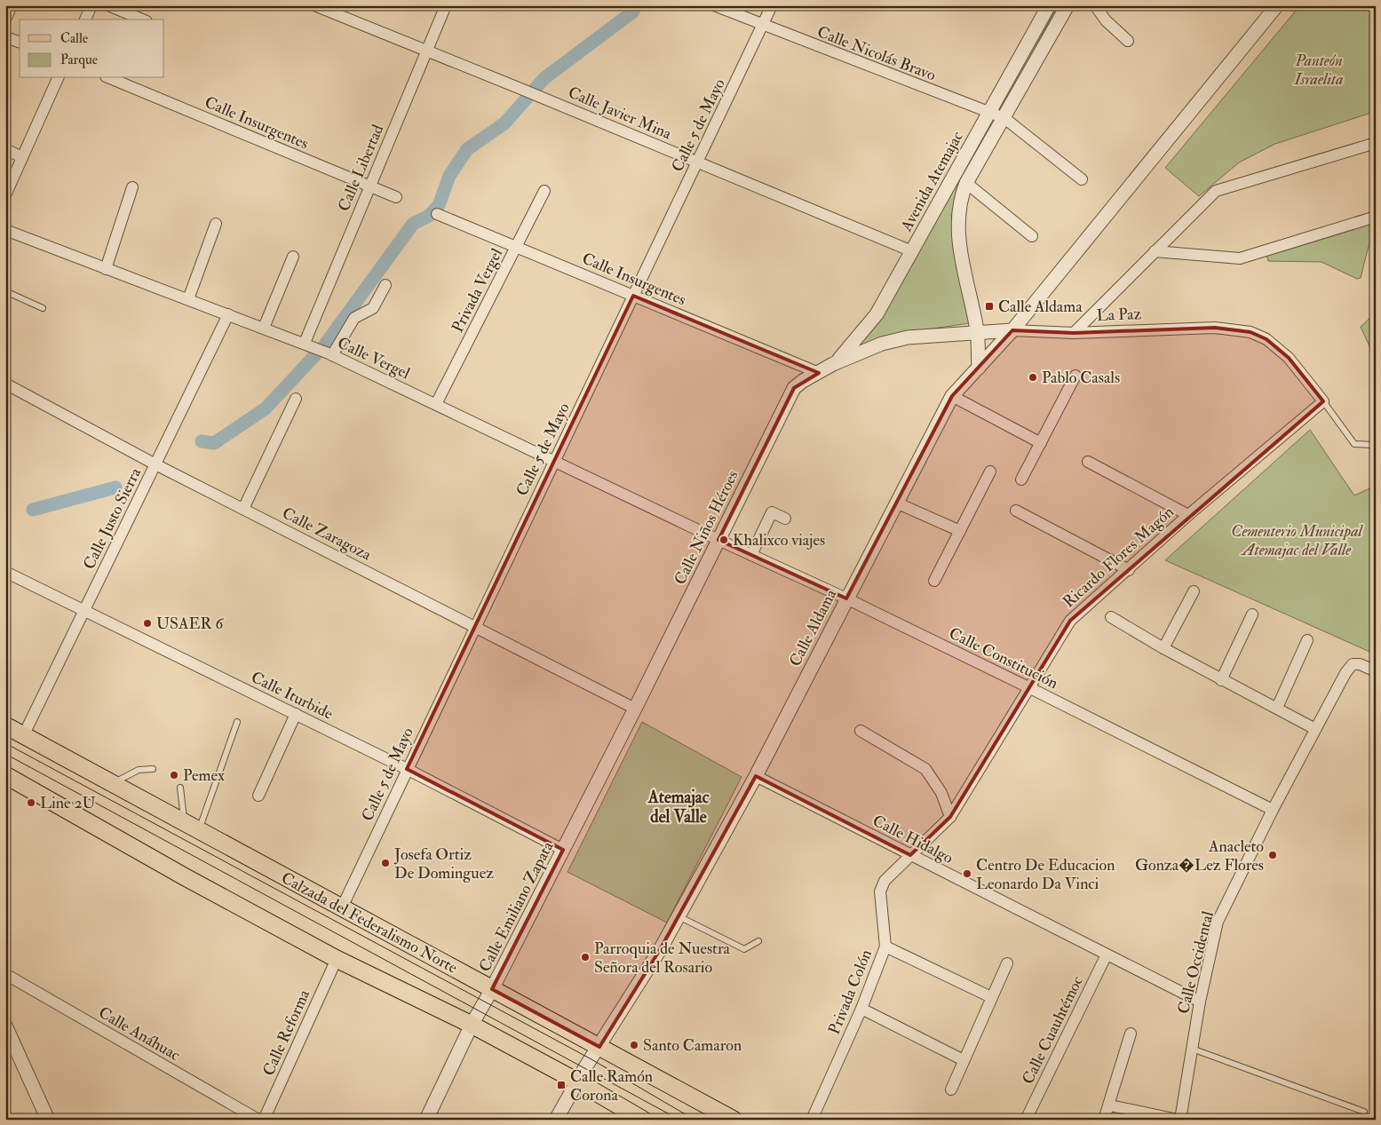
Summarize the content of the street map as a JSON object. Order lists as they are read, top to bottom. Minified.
{"streets":{"main road":["Calzada del Federalismo Norte"],"street":["Calle Nicolás Bravo","Calle Javier Mina","Calle Insurgentes","Calle 5 de Mayo","Calle Libertad","Avenida Atemajac","Privada Vergel","La Paz","Calle Vergel","Calle Justo Sierra","Calle Niños Héroes","Calle Zaragoza","Ricardo Flores Magón","Calle Aldama","Calle Constitución","Calle Iturbide","Calle Hidalgo","Calle Emiliano Zapata","Calle Occidental","Privada Colón","Calle Cuauhtémoc","Calle Reforma","Calle Anáhuac"]},"crossings":[["Calle Nicolás Bravo","Calle 5 de Mayo"],["Calle Nicolás Bravo","Avenida Atemajac"],["Calle Javier Mina","Calle 5 de Mayo"],["Calle Javier Mina","Calle Libertad"],["Calle Javier Mina","Avenida Atemajac"],["Calle Insurgentes","Calle 5 de Mayo"],["Calle Insurgentes","Calle Libertad"],["Calle Insurgentes","Privada Vergel"],["Calle Insurgentes","La Paz"],["Calle Insurgentes","Calle Niños Héroes"],["Calle 5 de Mayo","Calle Vergel"],["Calle 5 de Mayo","Calle Zaragoza"],["Calle 5 de Mayo","Calle Iturbide"],["Calle 5 de Mayo","Calzada del Federalismo Norte"],["Calle Libertad","Calle Vergel"],["Avenida Atemajac","La Paz"],["Avenida Atemajac","Calle Aldama"],["Privada Vergel","Calle Vergel"],["La Paz","Calle Niños Héroes"],["La Paz","Ricardo Flores Magón"],["La Paz","Calle Aldama"],["Calle Vergel","Calle Justo Sierra"],["Calle Vergel","Calle Niños Héroes"],["Calle Vergel","Calle Constitución"],["Calle Justo Sierra","Calle Zaragoza"],["Calle Justo Sierra","Calle Iturbide"],["Calle Justo Sierra","Calzada del Federalismo Norte"],["Calle Niños Héroes","Calle Zaragoza"],["Calle Niños Héroes","Calle Constitución"],["Calle Niños Héroes","Calle Emiliano Zapata"],["Calle Zaragoza","Calle Emiliano Zapata"],["Ricardo Flores Magón","Calle Constitución"],["Ricardo Flores Magón","Calle Hidalgo"],["Ricardo Flores Magón","Privada Colón"],["Calle Aldama","Calle Constitución"],["Calle Aldama","Calle Hidalgo"],["Calle Aldama","Calzada del Federalismo Norte"],["Calle Constitución","Calle Occidental"],["Calle Iturbide","Calle Emiliano Zapata"],["Calle Hidalgo","Calle Occidental"],["Calle Hidalgo","Privada Colón"],["Calle Hidalgo","Calle Cuauhtémoc"],["Calle Emiliano Zapata","Calzada del Federalismo Norte"]],"districts":["Atemajac del Valle"],"parks":["Panteón Israelita","Cementerio Municipal Atemajac del Valle"],"places":{"transit":["Calle Aldama","Calle Ramón Corona"],"other":["Pablo Casals","Khalixco viajes","USAER 6","Pemex","Line 2U","Anacleto Gonza�Lez Flores","Josefa Ortiz De Dominguez","Centro De Educacion Leonardo Da Vinci","Parroquia de Nuestra Señora del Rosario","Santo Camaron"]},"legend":["Calle","Parque"]}
